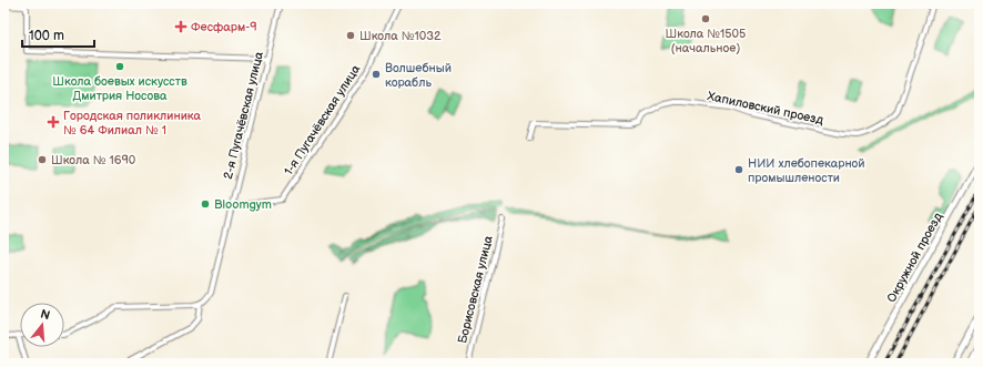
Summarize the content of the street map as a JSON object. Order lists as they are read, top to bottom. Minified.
{"streets":{"street":["Хапиловский проезд","2-я Пугачёвская улица","1-я Пугачёвская улица","Окружной проезд","Борисовская улица"]},"crossings":[["2-я Пугачёвская улица","1-я Пугачёвская улица"]],"places":{"other":["Школа №1505 (начальное)","Школа №1032","Школа боевых искусств Дмитрия Носова","Волшебный корабль","Школа № 1690","НИИ хлебопекарной промышлености","Bloomgym"],"health":["Фесфарм-9","Городская поликлиника № 64 Филиал № 1"]},"scale_bar":"100 m","north":"top"}
